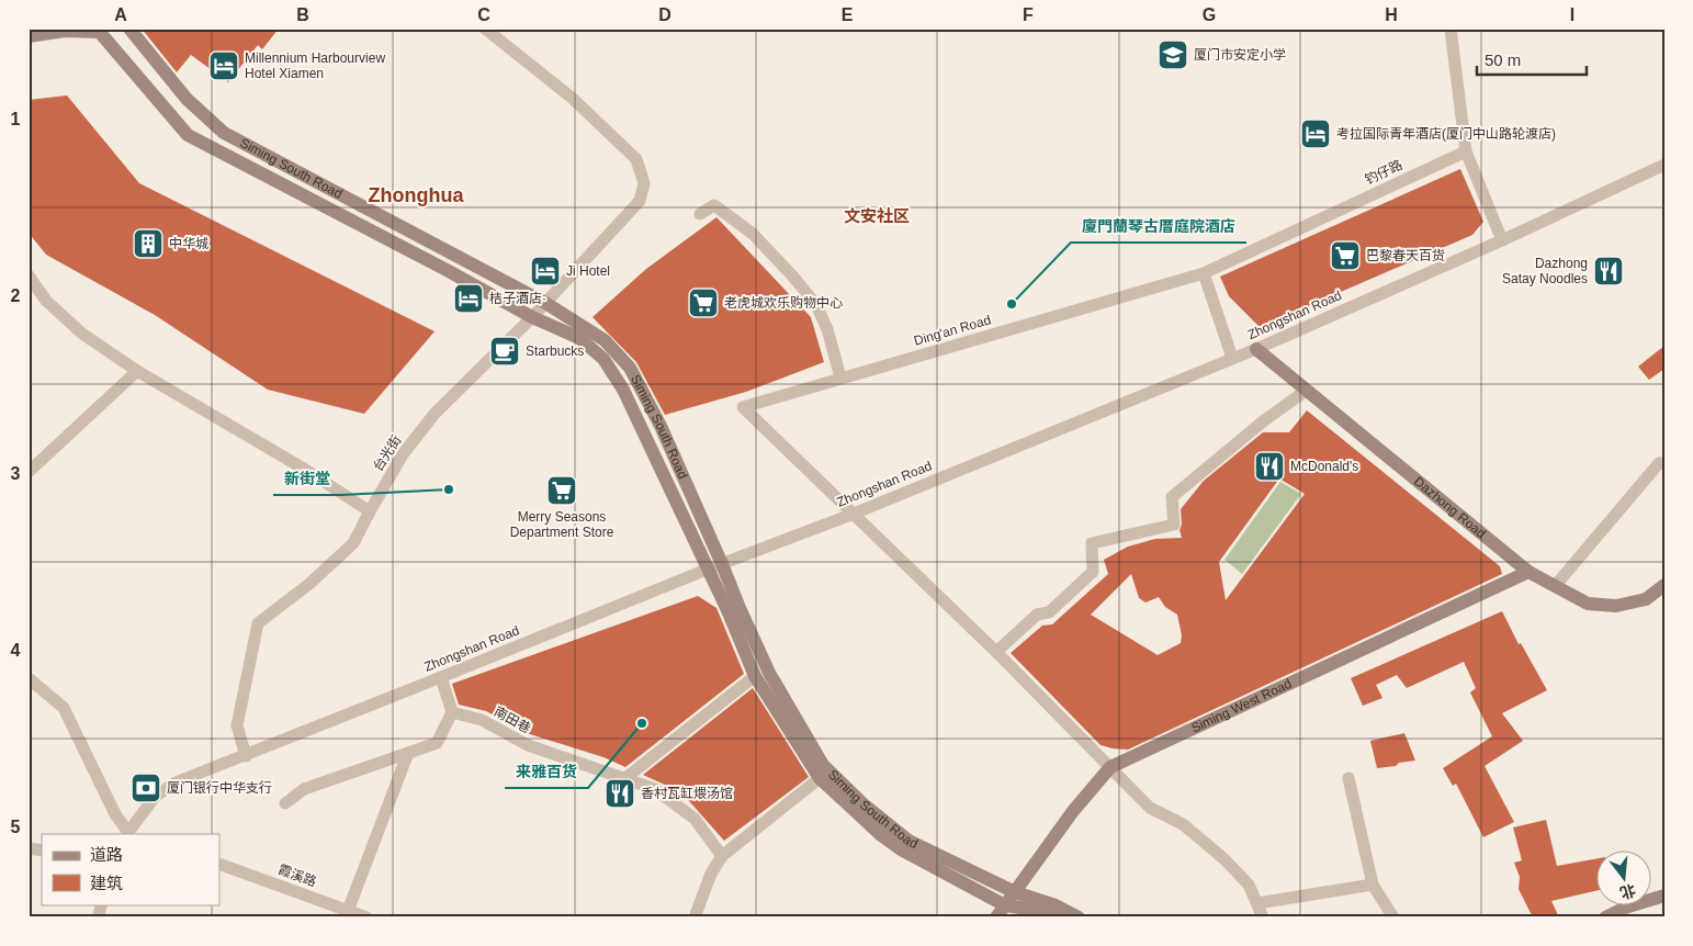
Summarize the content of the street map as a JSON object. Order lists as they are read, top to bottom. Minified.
{"streets":{"main road":["Siming South Road","Dazhong Road","Siming West Road"],"street":["钓仔路","Zhongshan Road","Ding'an Road","台光街","南田巷","霞溪路"]},"crossings":[["Siming South Road","Zhongshan Road"],["Siming South Road","台光街"],["Siming South Road","Siming West Road"],["钓仔路","Ding'an Road"],["Zhongshan Road","Ding'an Road"],["Zhongshan Road","台光街"],["Zhongshan Road","Dazhong Road"],["Dazhong Road","Siming West Road"]],"districts":["Zhonghua","文安社区"],"places":{"school or university":["厦门市安定小学"],"hotel":["Millennium Harbourview Hotel Xiamen","考拉国际青年酒店(厦门中山路轮渡店)","Ji Hotel","桔子酒店·"],"building":["中华城"],"supermarket":["巴黎春天百货","老虎城欢乐购物中心","Merry Seasons Department Store"],"restaurant":["Dazhong Satay Noodles","McDonald's","香村瓦缸煨汤馆"],"other":["廈門蘭琴古厝庭院酒店","新街堂","来雅百货"],"cafe":["Starbucks"],"bank":["厦门银行中华支行"]},"legend":["道路","建筑"],"scale_bar":"50 m","north":"bottom","grid":{"columns":["A","B","C","D","E","F","G","H","I"],"rows":["1","2","3","4","5"]}}
